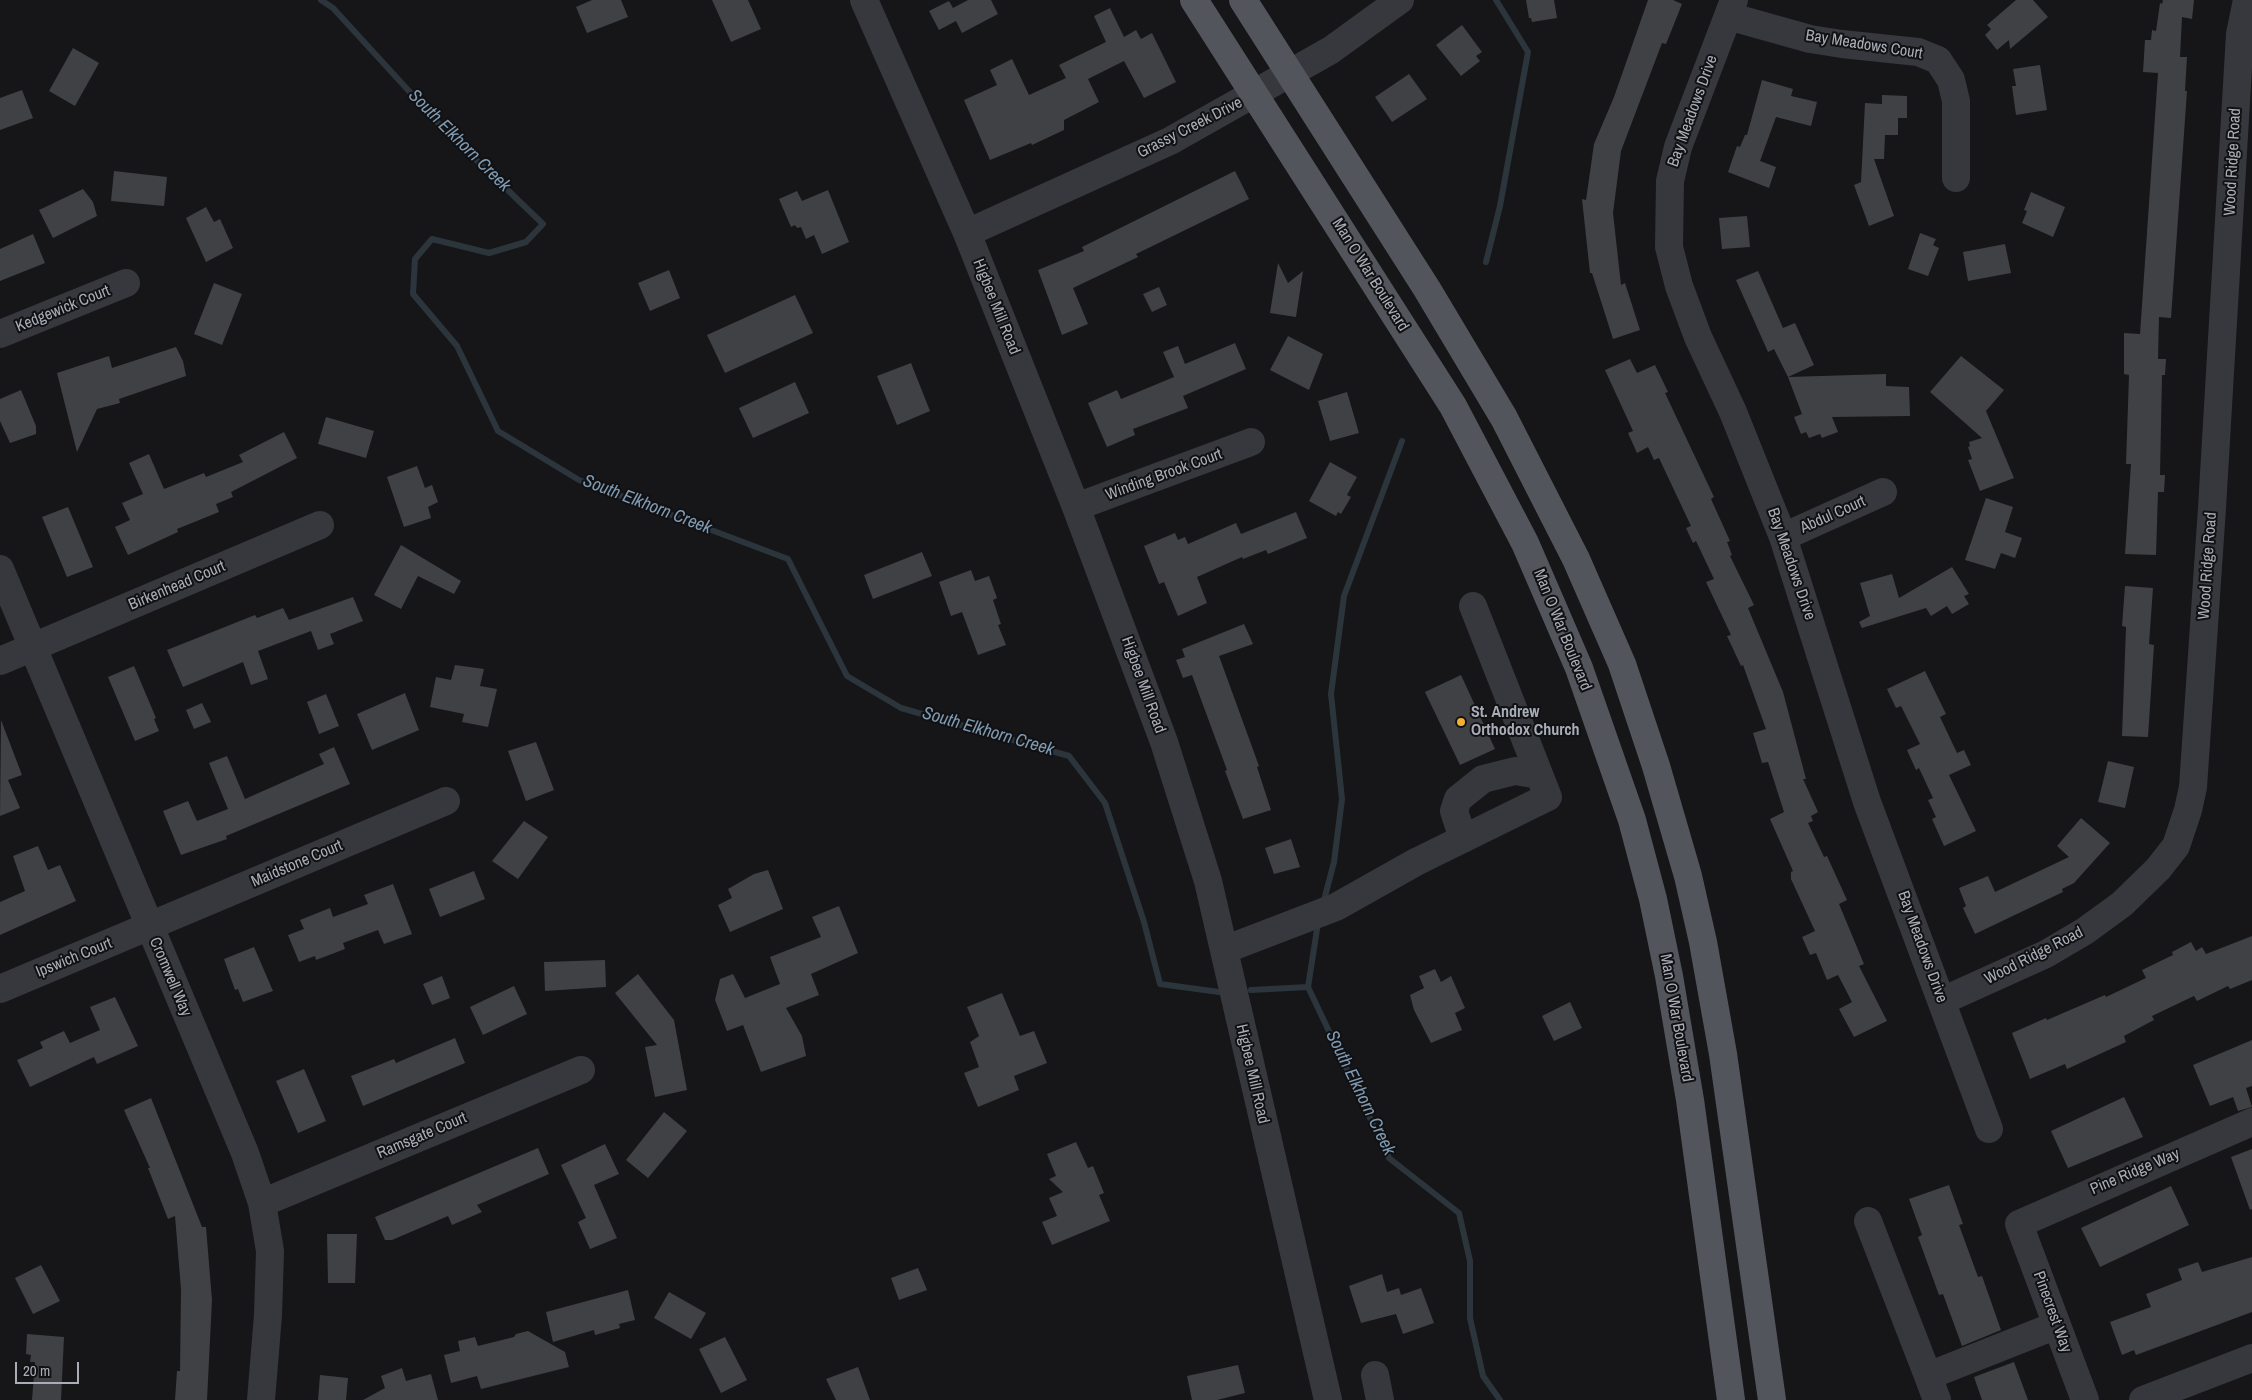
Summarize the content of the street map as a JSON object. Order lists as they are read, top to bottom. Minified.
{"streets":{"main road":["Man O War Boulevard"],"street":["Bay Meadows Court","Bay Meadows Drive","Grassy Creek Drive","Wood Ridge Road","Higbee Mill Road","Kedgewick Court","Winding Brook Court","Abdul Court","Birkenhead Court","Maidstone Court","Ipswich Court","Cromwell Way","Ramsgate Court","Pine Ridge Way","Pinecrest Way"]},"crossings":[["Bay Meadows Court","Bay Meadows Drive"],["Bay Meadows Drive","Wood Ridge Road"],["Bay Meadows Drive","Abdul Court"],["Grassy Creek Drive","Man O War Boulevard"],["Grassy Creek Drive","Higbee Mill Road"],["Higbee Mill Road","Winding Brook Court"],["Birkenhead Court","Cromwell Way"],["Maidstone Court","Ipswich Court"],["Maidstone Court","Cromwell Way"],["Ipswich Court","Cromwell Way"],["Cromwell Way","Ramsgate Court"],["Pine Ridge Way","Pinecrest Way"]],"water":["South Elkhorn Creek"],"places":["St. Andrew Orthodox Church"],"scale_bar":"20 m"}
